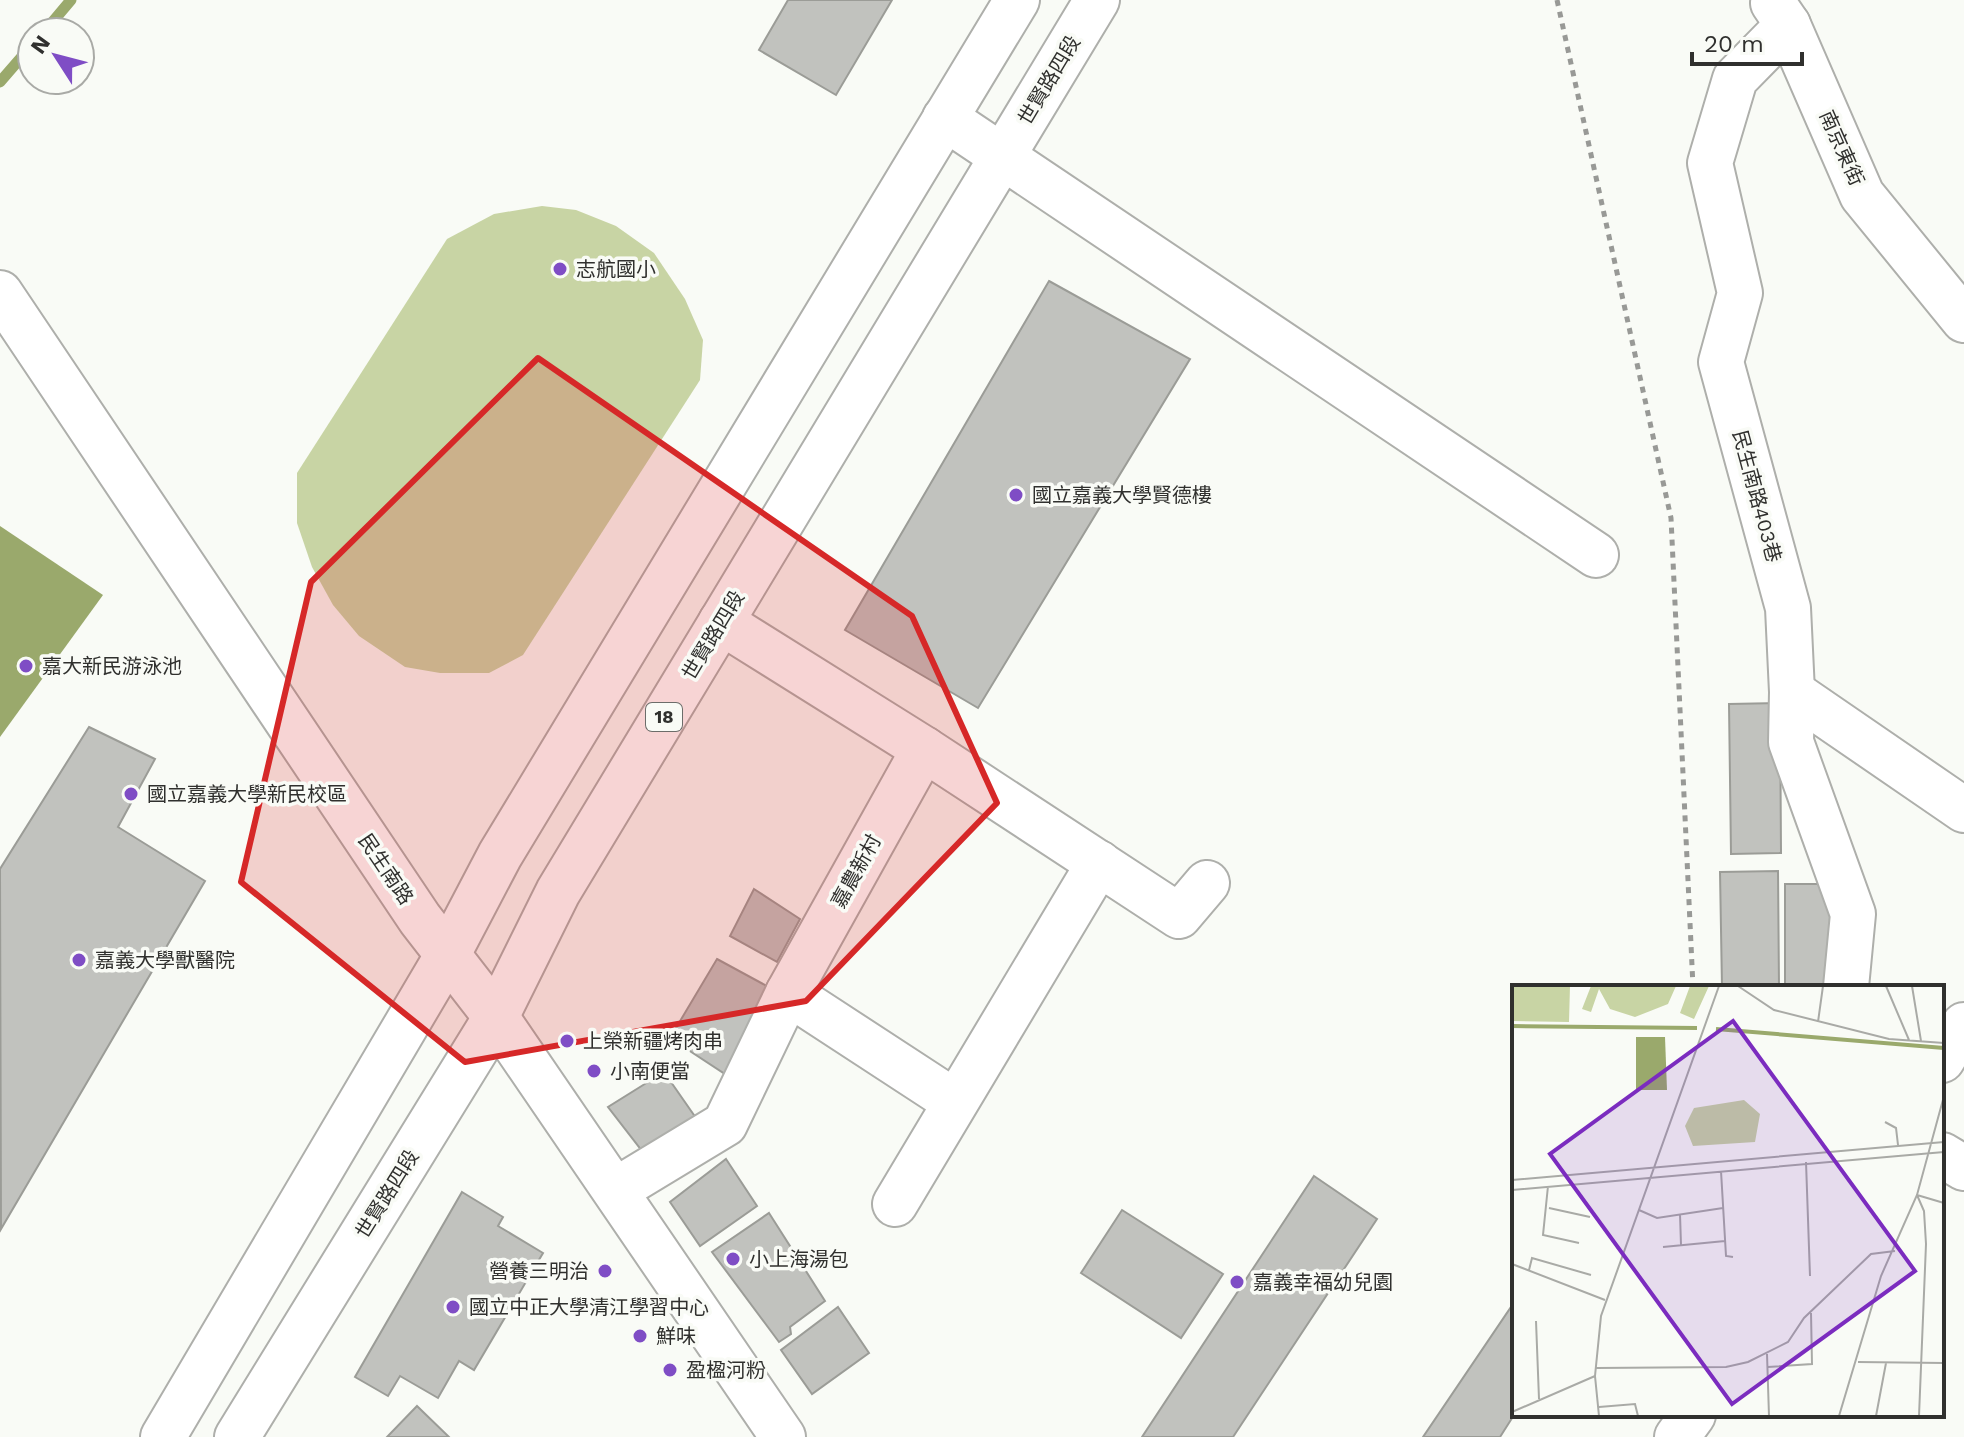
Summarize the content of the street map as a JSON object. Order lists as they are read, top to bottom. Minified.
{"streets":{"main road":["世賢路四段","南京東街","民生南路403巷","18","民生南路","嘉農新村"]},"crossings":[["世賢路四段","民生南路"],["南京東街","民生南路403巷"],["民生南路","嘉農新村"]],"places":["志航國小","國立嘉義大學賢德樓","嘉大新民游泳池","國立嘉義大學新民校區","嘉義大學獸醫院","上榮新疆烤肉串","小南便當","小上海湯包","營養三明治","嘉義幸福幼兒園","國立中正大學清江學習中心","鮮味","盈楹河粉"],"scale_bar":"20 m","north":"top left"}
